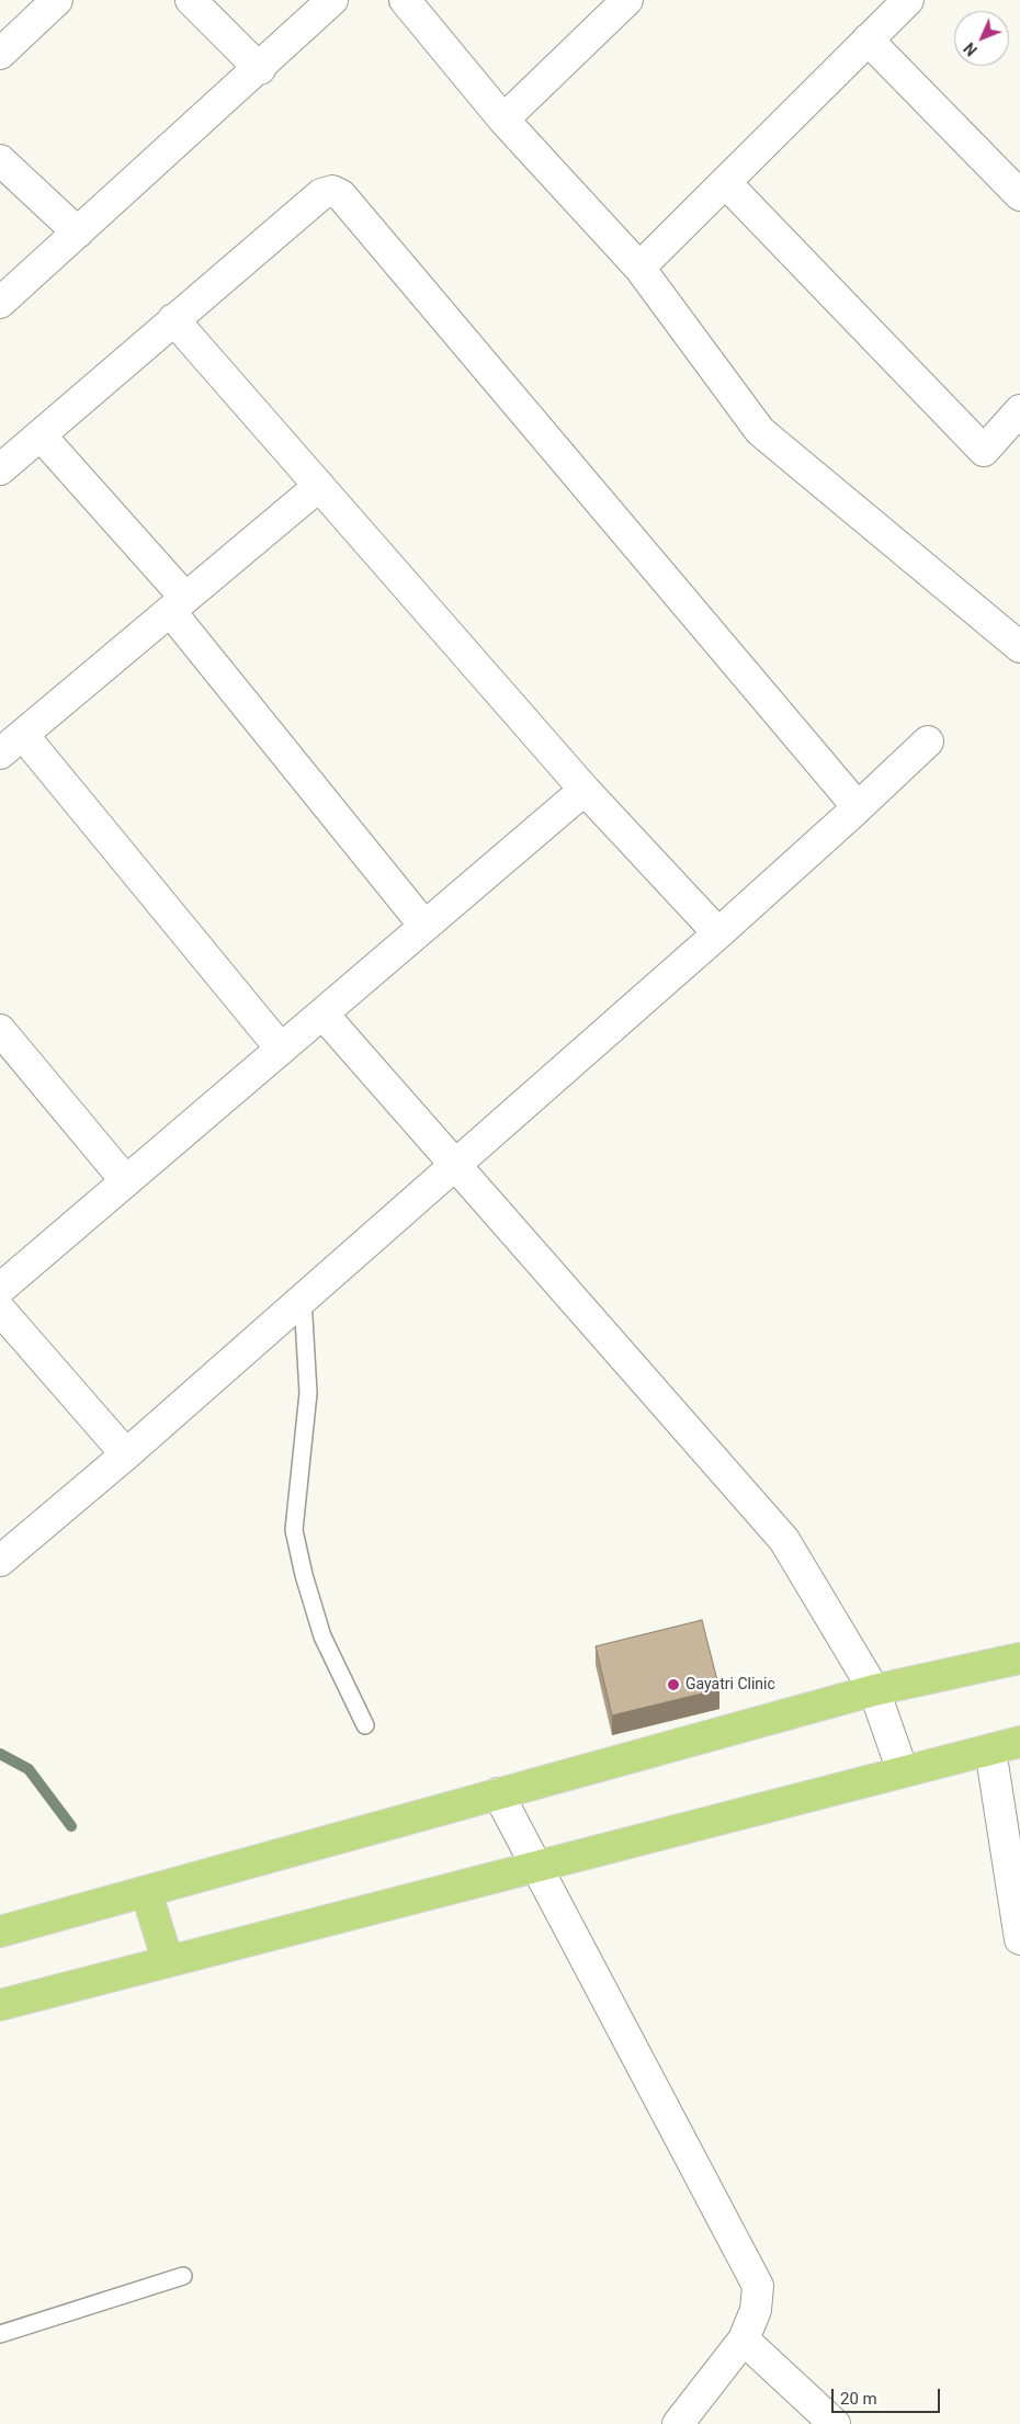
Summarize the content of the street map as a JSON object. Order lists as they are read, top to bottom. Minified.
{"places":["Gayatri Clinic"],"scale_bar":"20 m","north":"bottom left"}
